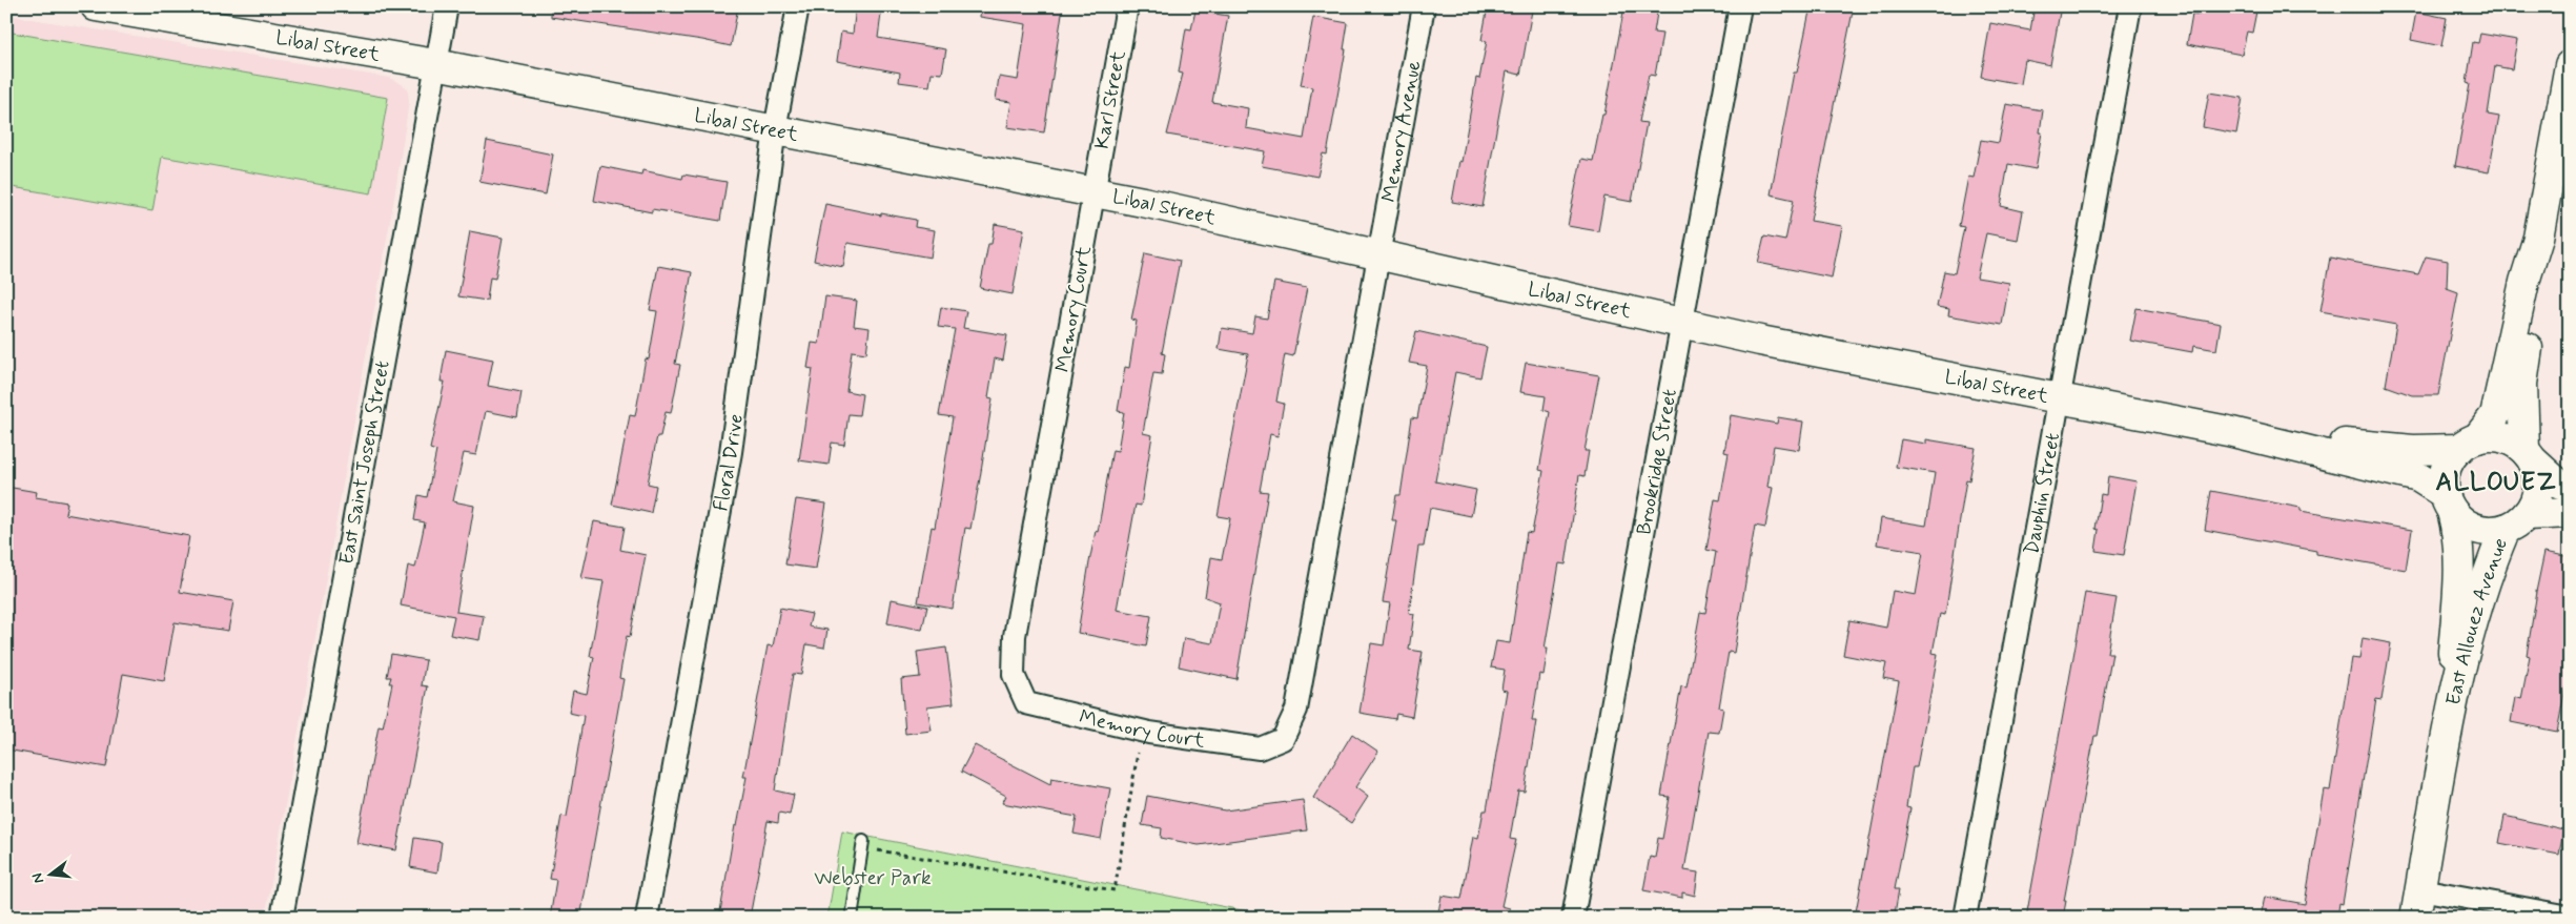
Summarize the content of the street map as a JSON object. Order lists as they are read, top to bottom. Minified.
{"streets":{"street":["Libal Street","Karl Street","Memory Avenue","Memory Court","East Saint Joseph Street","Floral Drive","Brookridge Street","Dauphin Street","East Allouez Avenue"]},"crossings":[["Libal Street","Karl Street"],["Libal Street","Memory Avenue"],["Libal Street","Memory Court"],["Libal Street","East Saint Joseph Street"],["Libal Street","Floral Drive"],["Libal Street","Brookridge Street"],["Libal Street","Dauphin Street"],["Libal Street","East Allouez Avenue"],["Karl Street","Memory Court"],["Memory Avenue","Memory Court"]],"districts":["ALLOUEZ"],"parks":["Webster Park"],"north":"left"}
